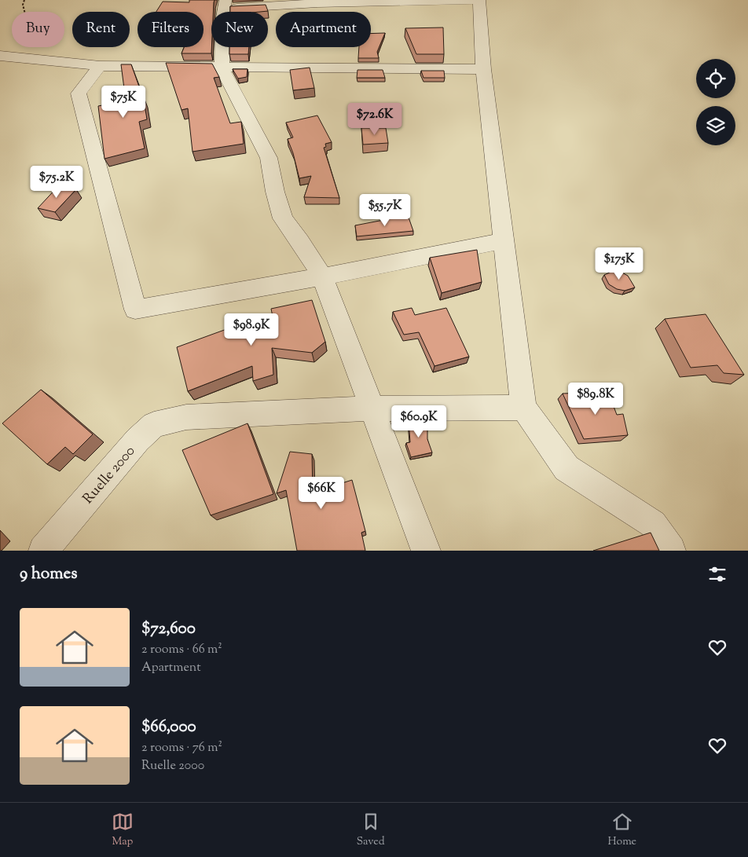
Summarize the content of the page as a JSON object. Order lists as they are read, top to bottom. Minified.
{"streets":{"street":["Ruelle 2000"]},"page":{"chip":["Buy","Rent","Filters","New","Apartment"],"price":["$75K","$72.6K","$75.2K","$55.7K","$175K","$98.9K","$89.8K","$60.9K","$66K"],"heading":"9 homes","list":[{"name":"$72,600","note":"2 rooms · 66 m² · Apartment"},{"name":"$66,000","note":"2 rooms · 76 m² · Ruelle 2000"}],"tabs":["Map","Saved","Home"]}}
